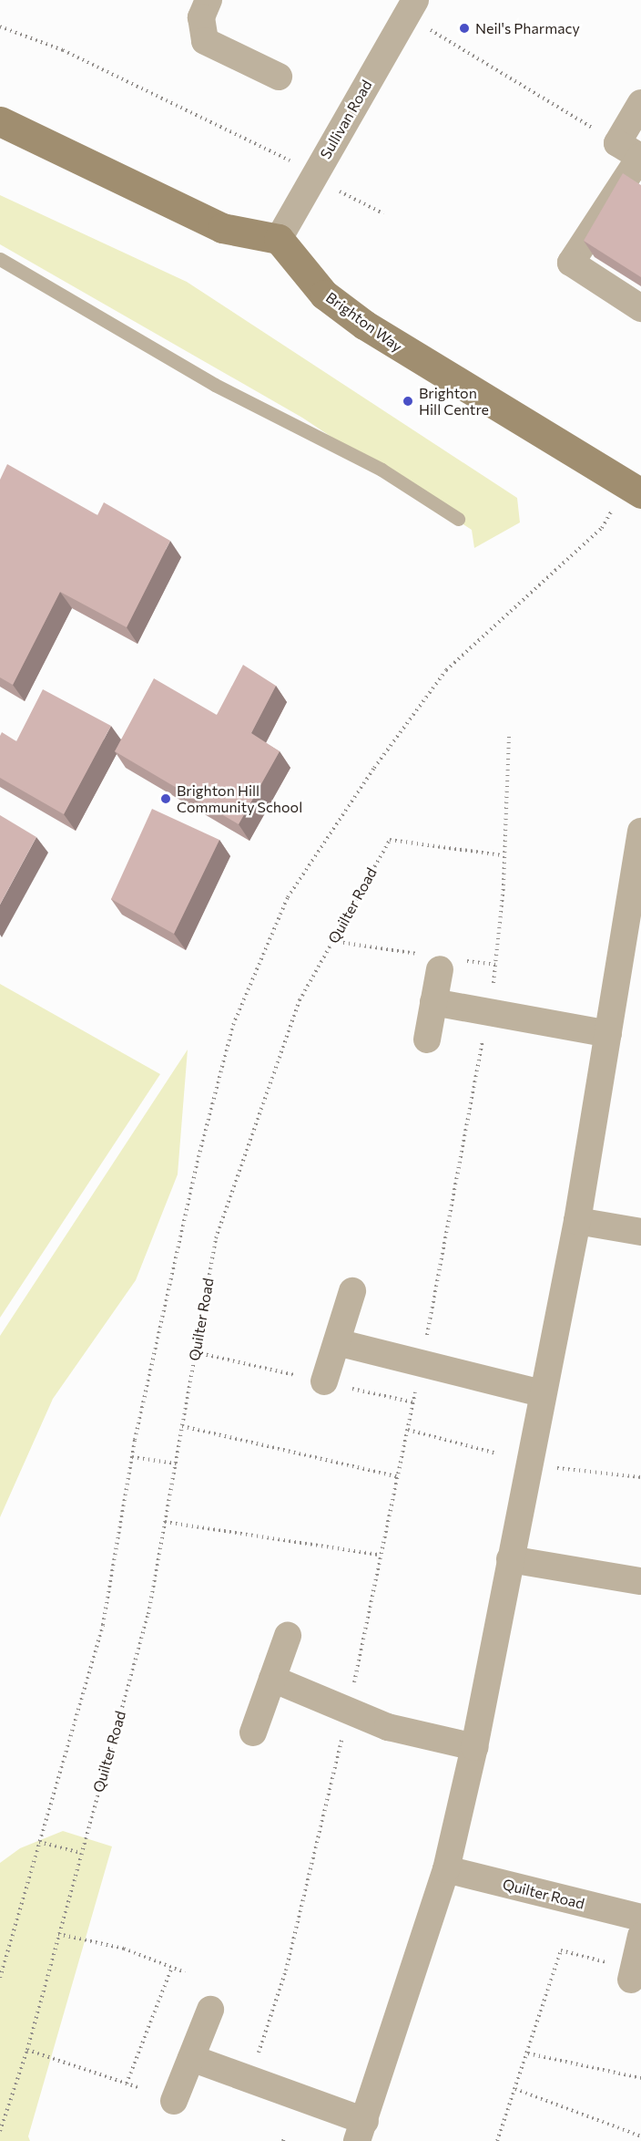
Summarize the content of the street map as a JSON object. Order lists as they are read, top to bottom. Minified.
{"streets":{"street":["Sullivan Road","Brighton Way","Quilter Road"]},"crossings":[["Sullivan Road","Brighton Way"]],"places":["Neil's Pharmacy","Brighton Hill Centre","Brighton Hill Community School"]}
